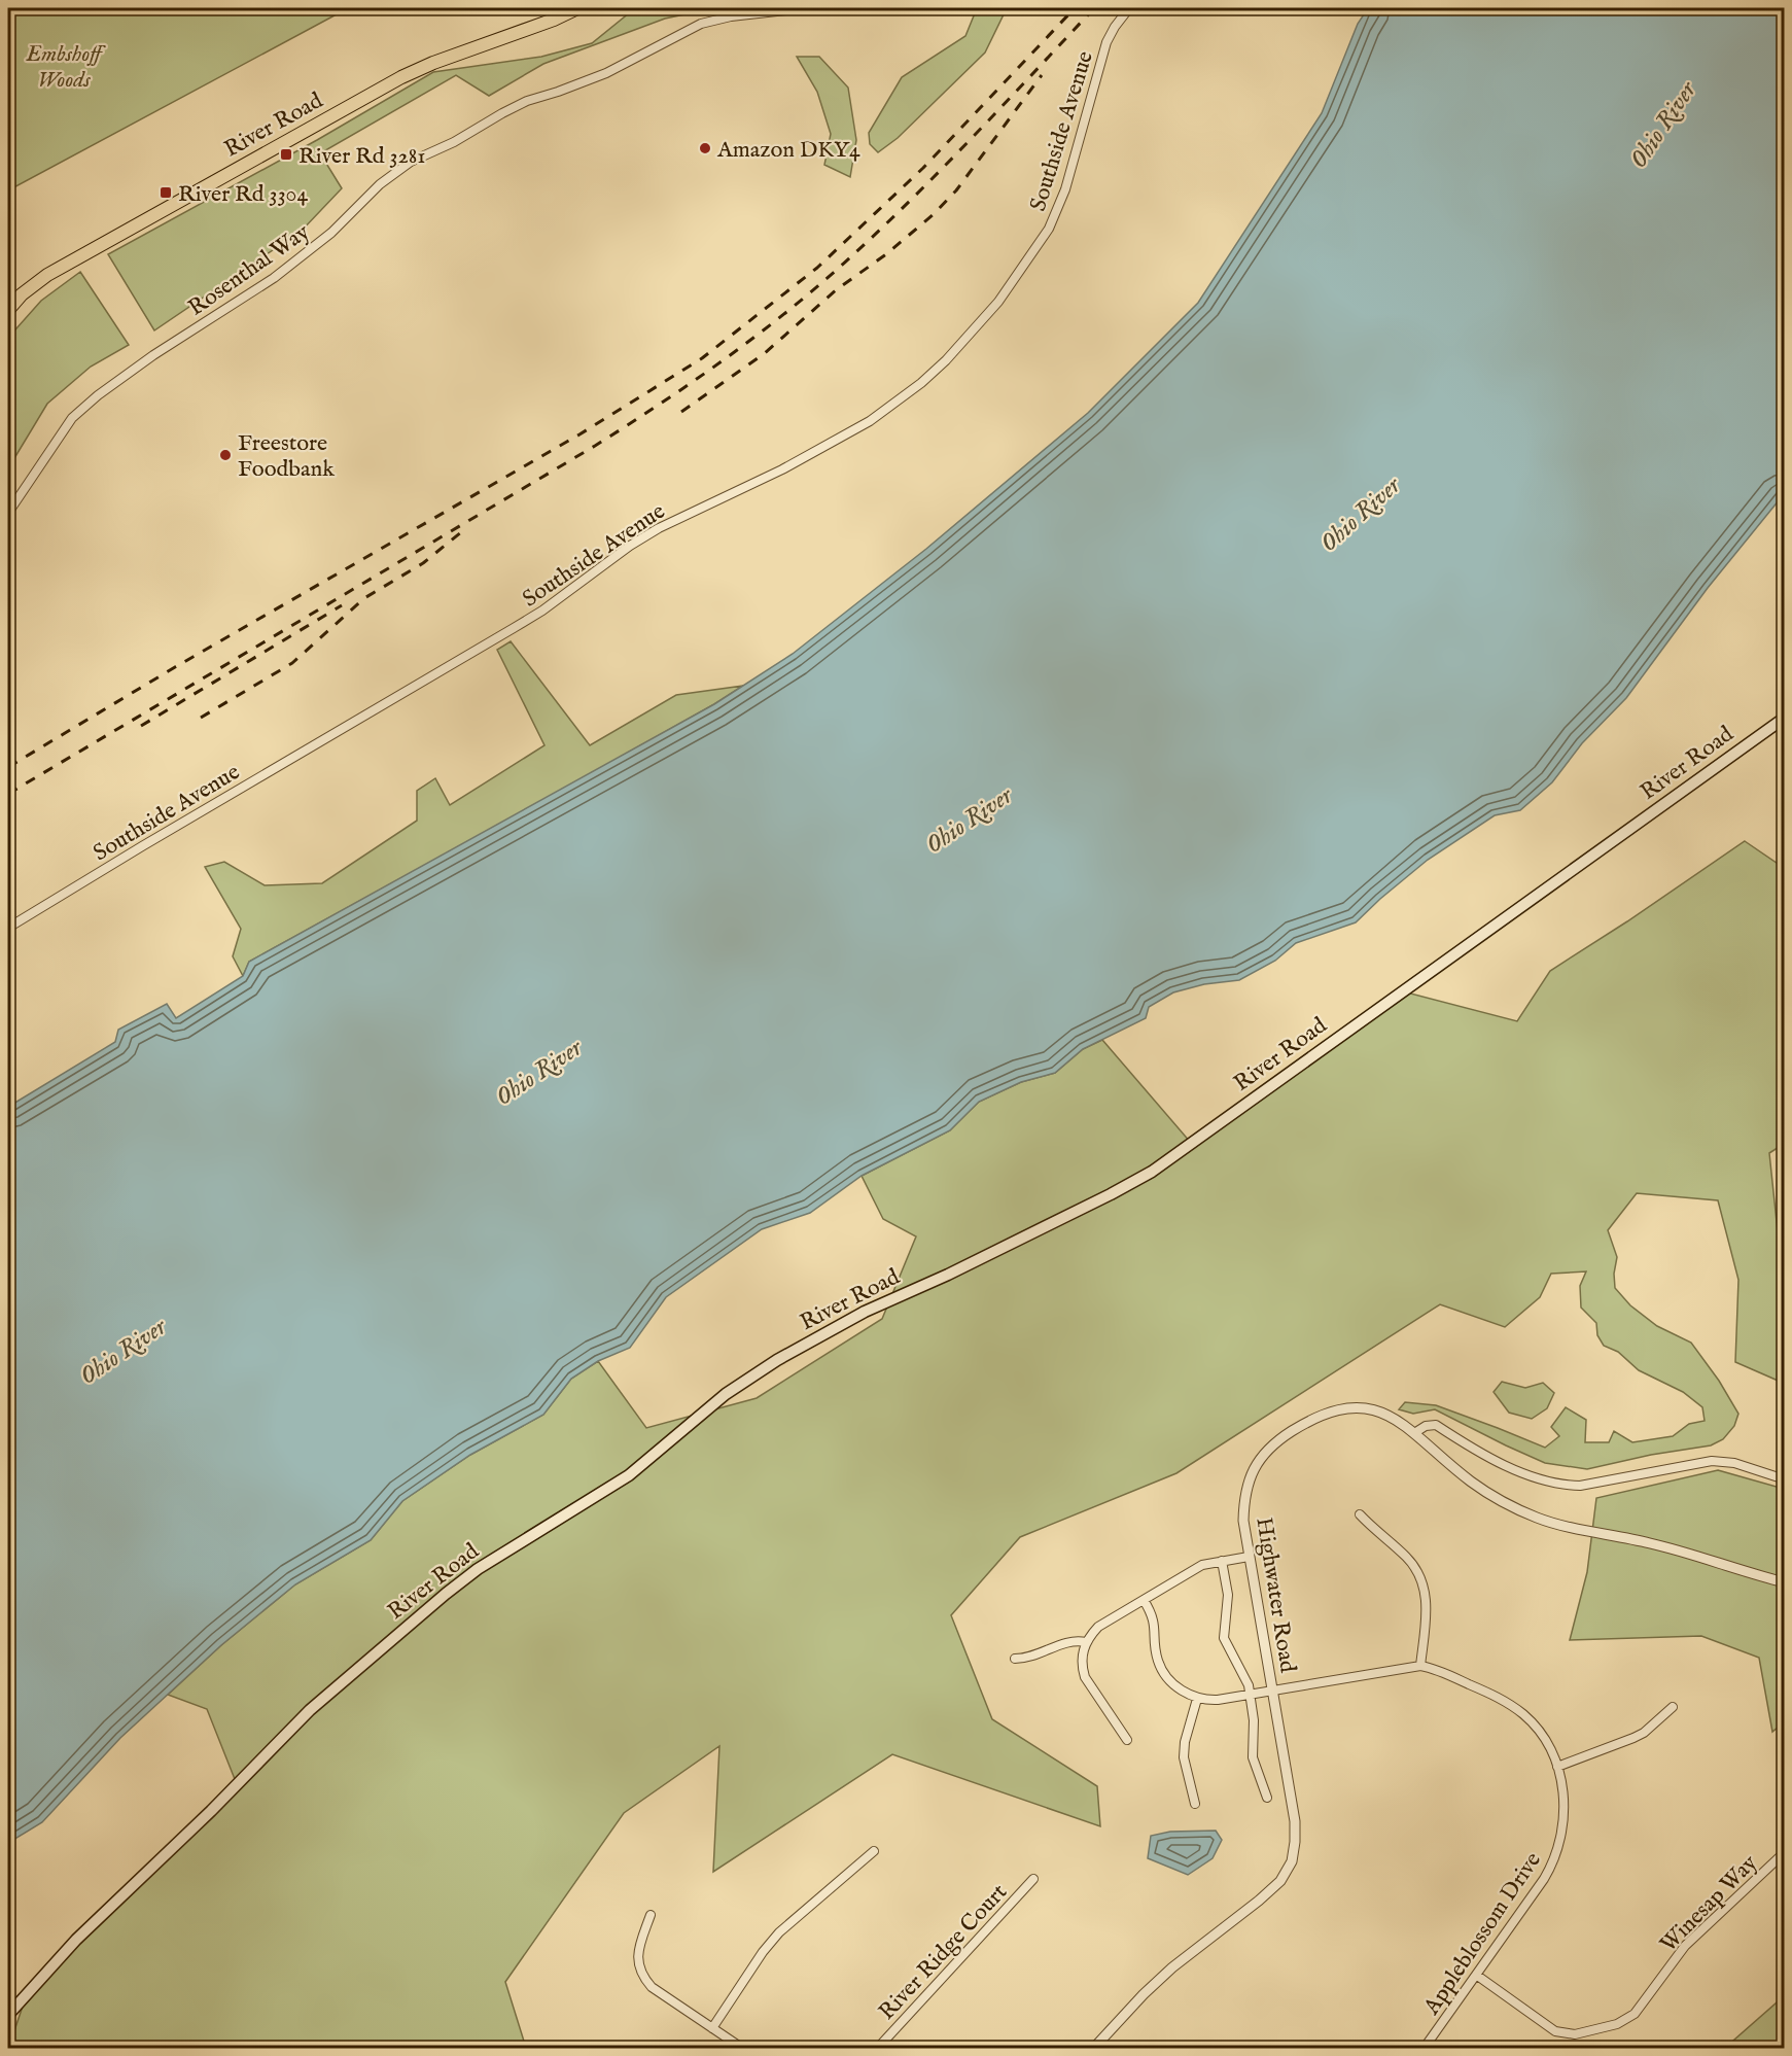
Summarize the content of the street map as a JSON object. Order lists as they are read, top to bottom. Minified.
{"streets":{"main road":["River Road"],"street":["Southside Avenue","Rosenthal Way","Highwater Road","Winesap Way","Appleblossom Drive","River Ridge Court"]},"crossings":[["Highwater Road","Appleblossom Drive"],["Winesap Way","Appleblossom Drive"]],"water":["Ohio River"],"parks":["Embshoff Woods"],"places":{"other":["Amazon DKY4","Freestore Foodbank"],"transit":["River Rd 3281","River Rd 3304"]}}
